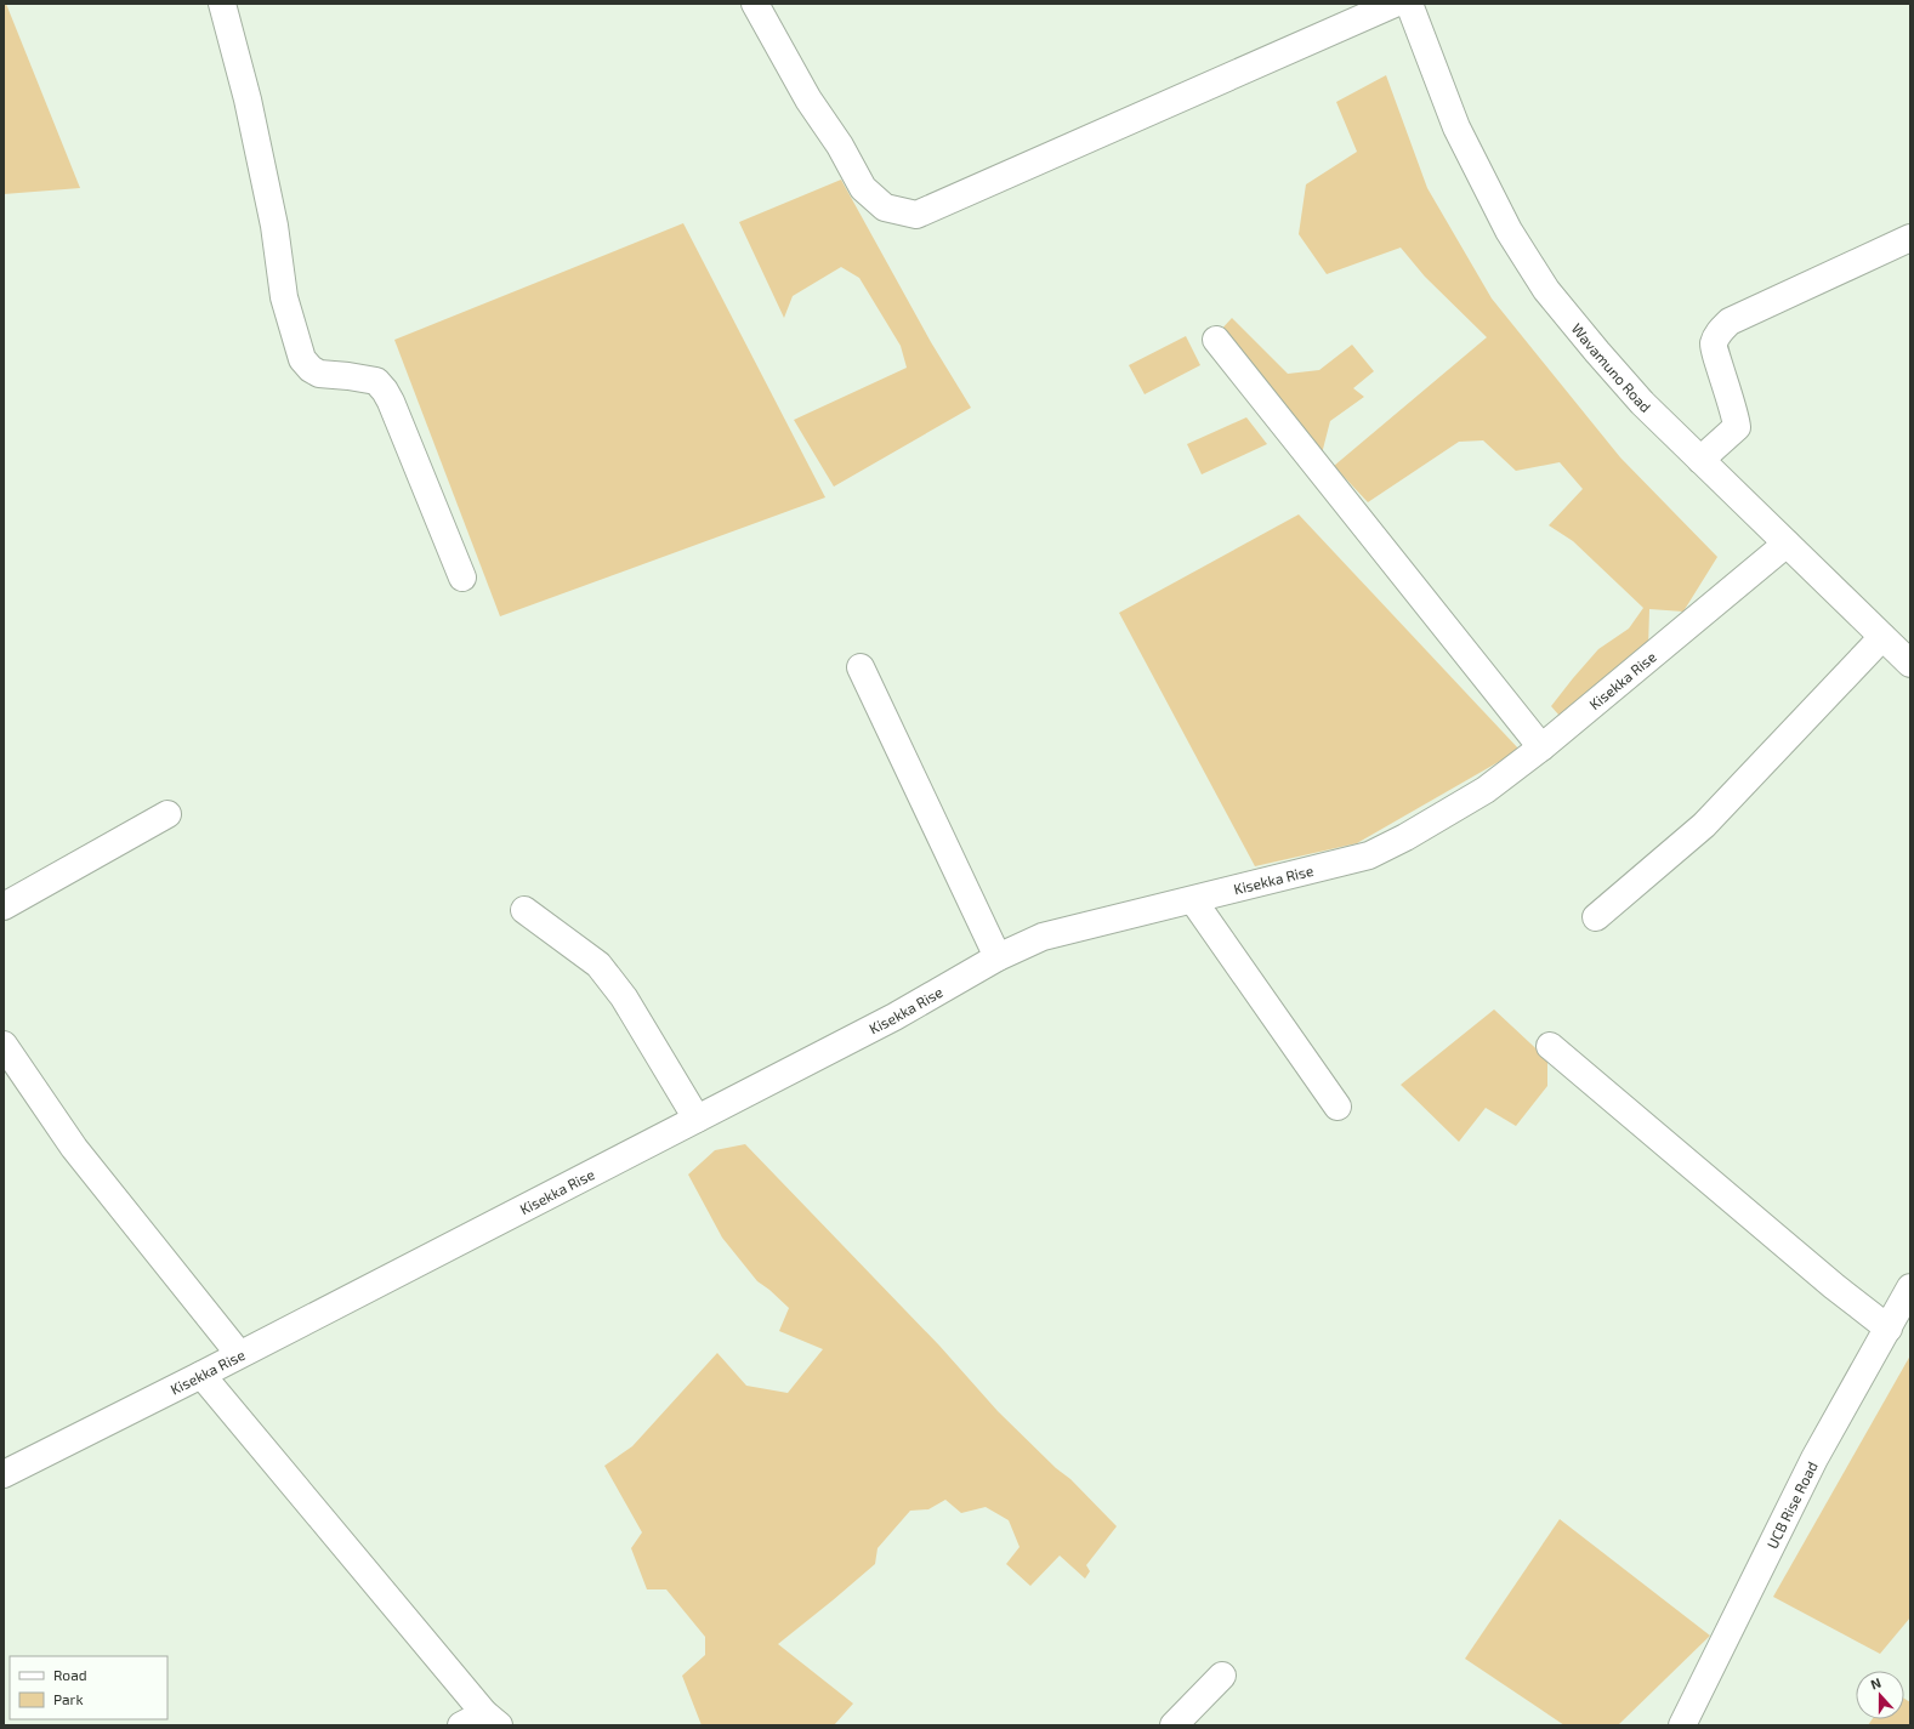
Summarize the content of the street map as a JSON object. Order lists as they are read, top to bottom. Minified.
{"streets":{"street":["Wavamuno Road","Kisekka Rise","UCB Rise Road"]},"crossings":[["Wavamuno Road","Kisekka Rise"]],"legend":["Road","Park"],"north":"top"}
